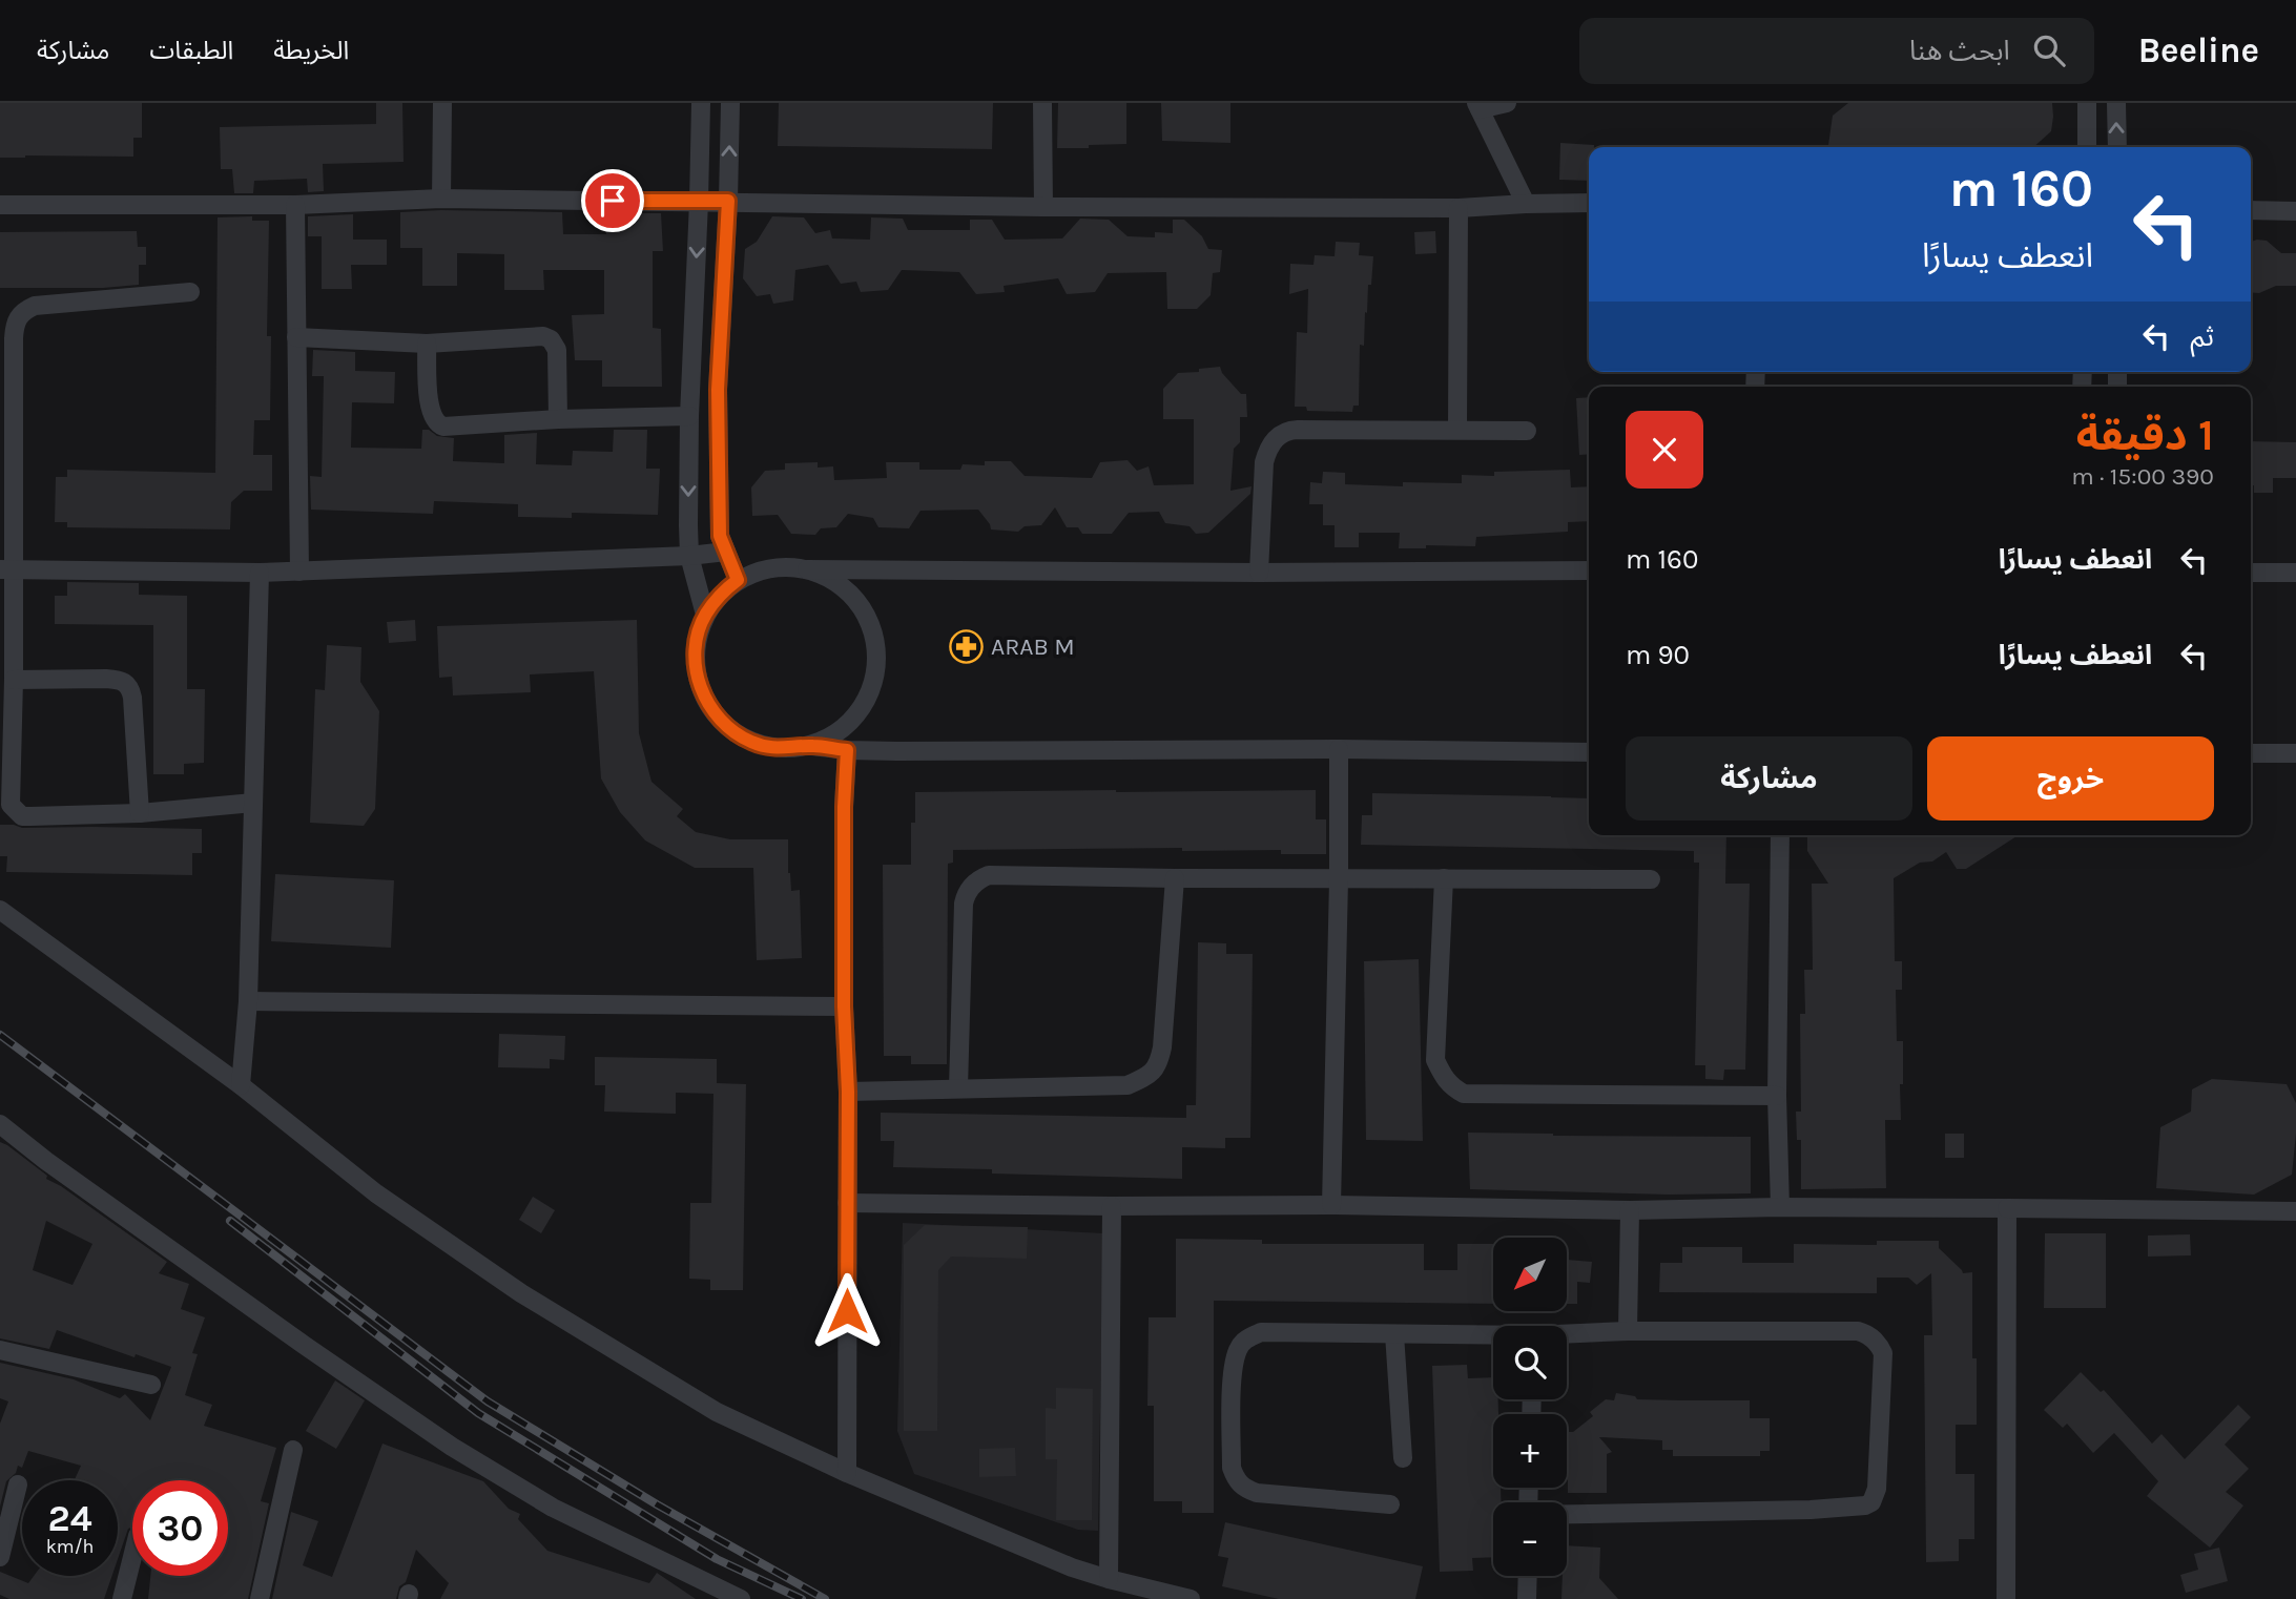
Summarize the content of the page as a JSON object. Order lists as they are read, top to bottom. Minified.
{"places":{"pharmacy":["ARAB M"]},"north":"bottom left","page":{"header":"Beeline","search":"ابحث هنا","nav":["الخريطة","الطبقات","مشاركة"],"turn":["160 m","انعطف يسارًا"],"then":"ثم","heading":["1 دقيقة","390 m · 15:00"],"list":[{"name":"انعطف يسارًا","value":"160 m"},{"name":"انعطف يسارًا","value":"90 m"}],"buttons":["خروج","مشاركة"],"map_buttons":["+","−"],"speed":"24 km/h","limit":"30"}}
